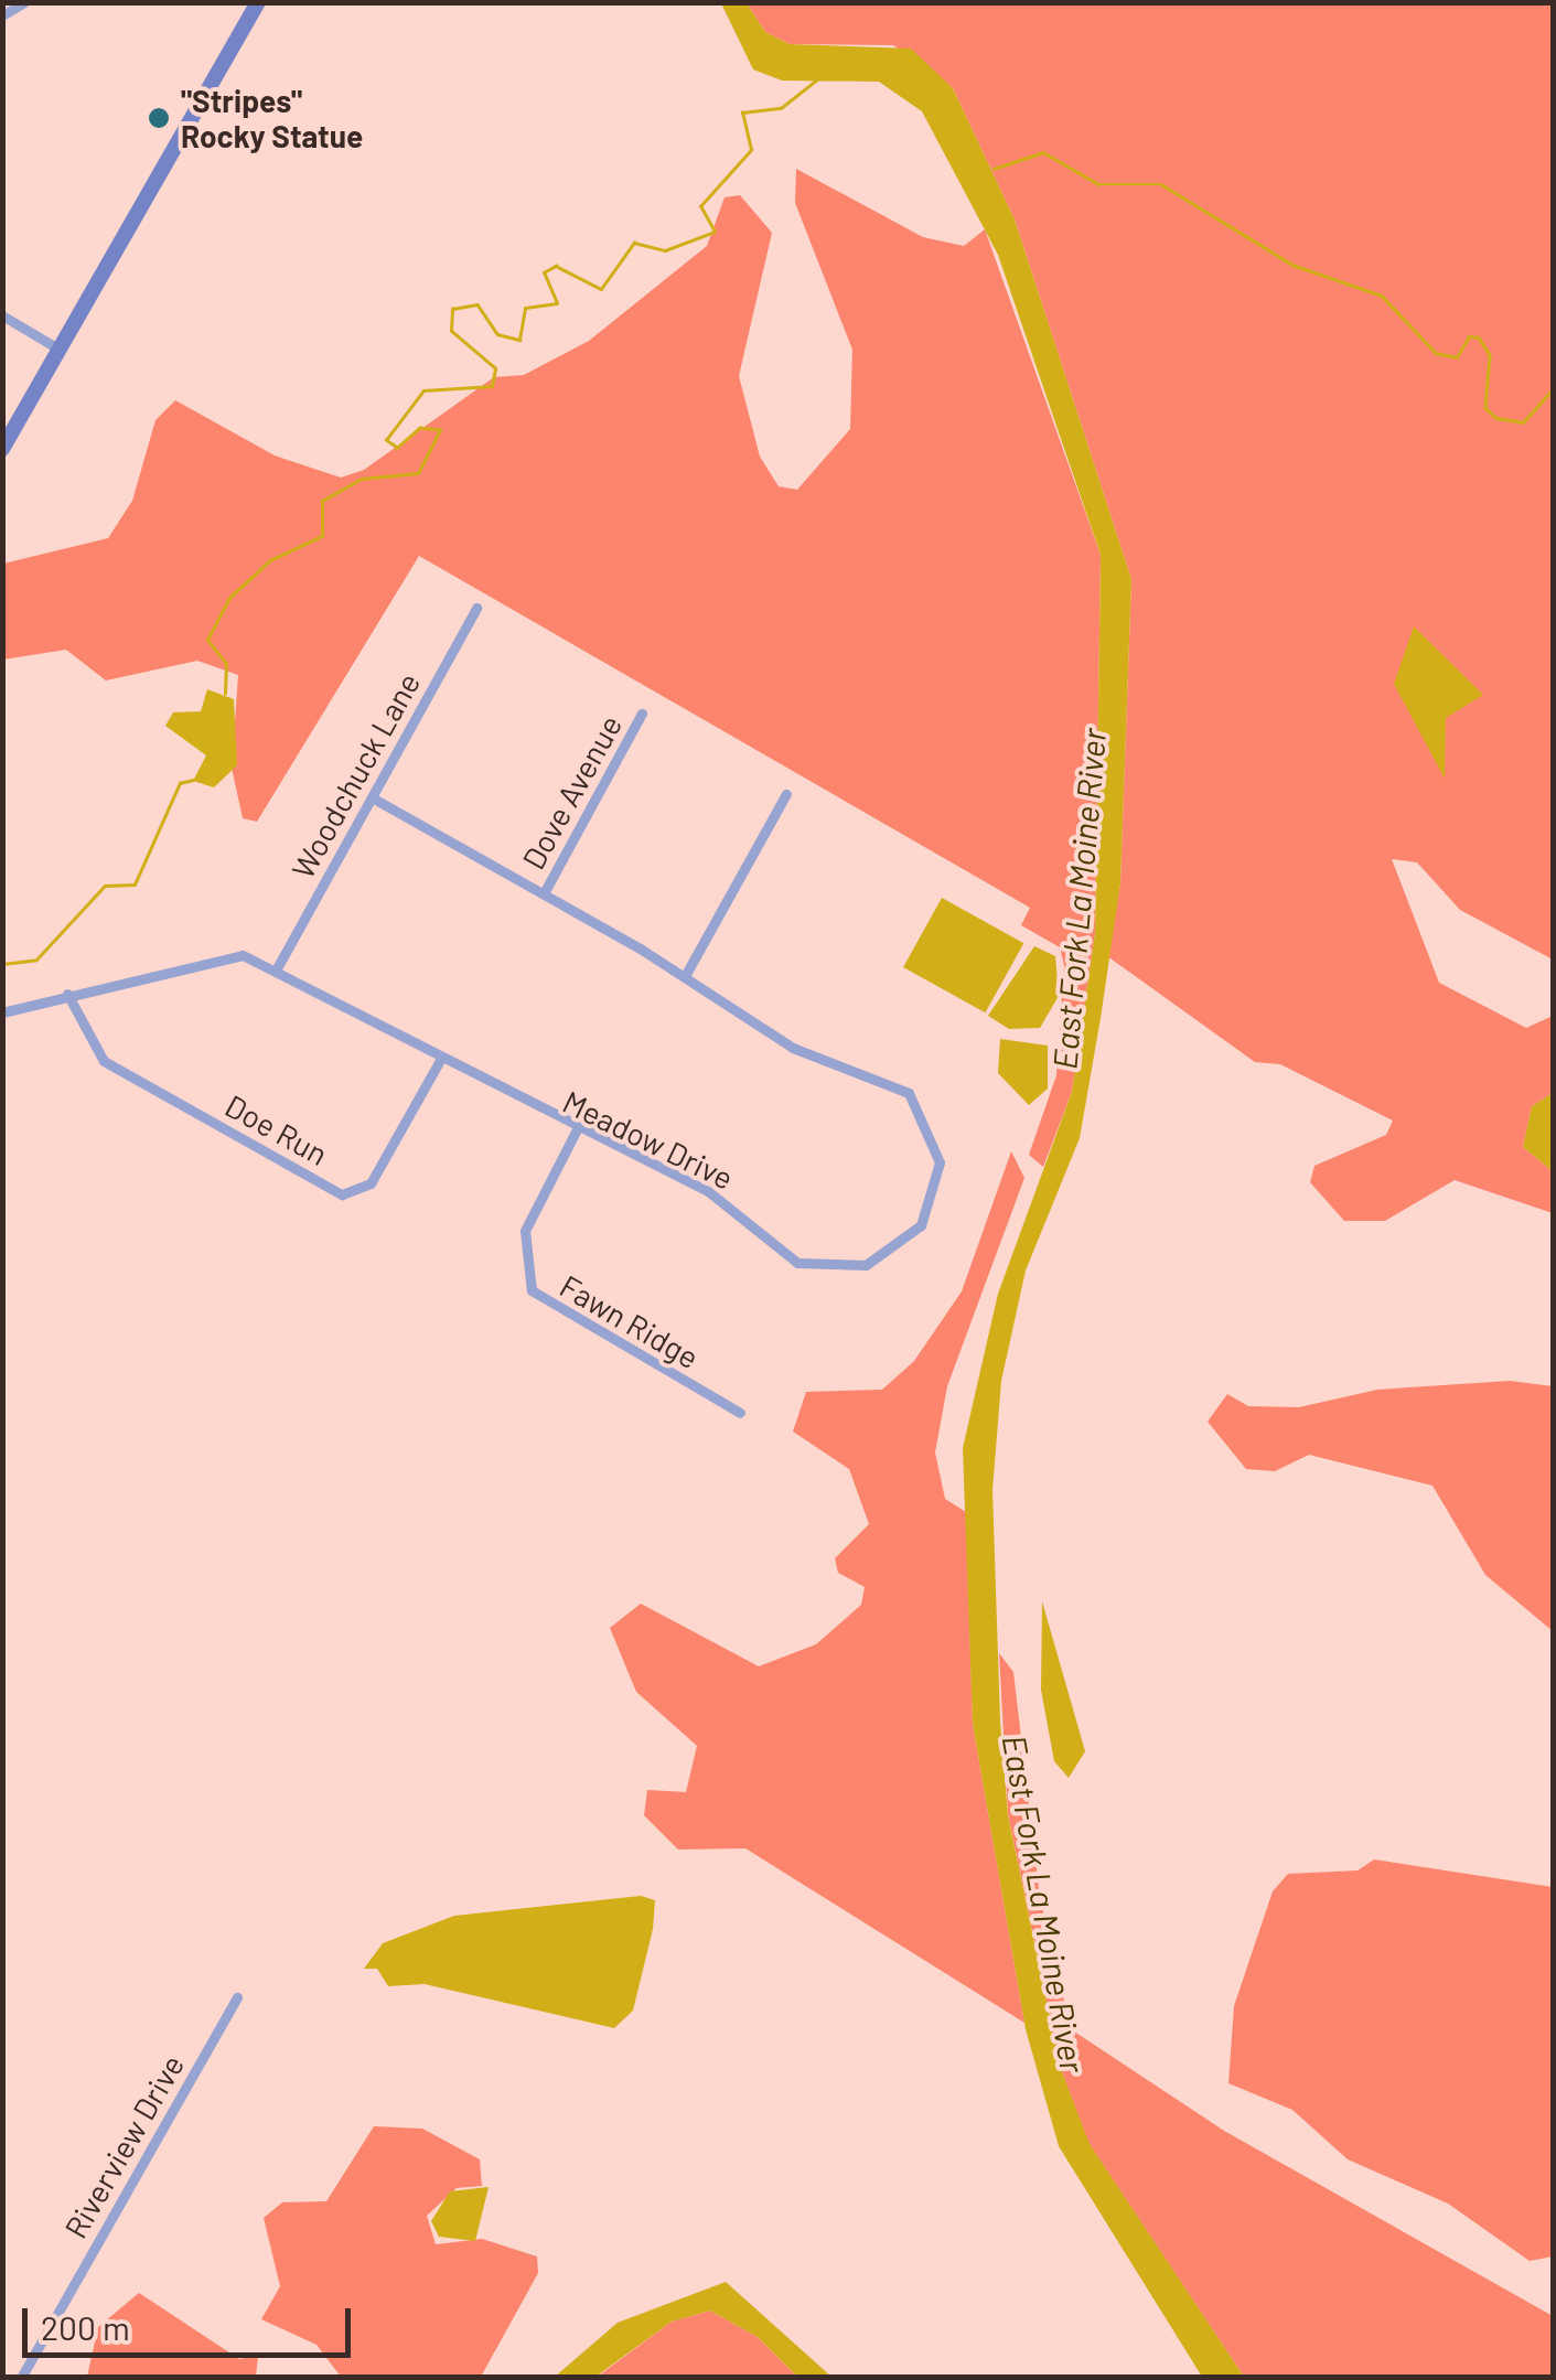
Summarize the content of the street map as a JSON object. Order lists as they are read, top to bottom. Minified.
{"streets":{"street":["Woodchuck Lane","Dove Avenue","Doe Run","Meadow Drive","Fawn Ridge","Riverview Drive"]},"crossings":[["Woodchuck Lane","Meadow Drive"],["Dove Avenue","Meadow Drive"],["Doe Run","Meadow Drive"],["Meadow Drive","Fawn Ridge"]],"water":["East Fork La Moine River"],"places":["\"Stripes\" Rocky Statue"],"scale_bar":"200 m"}
